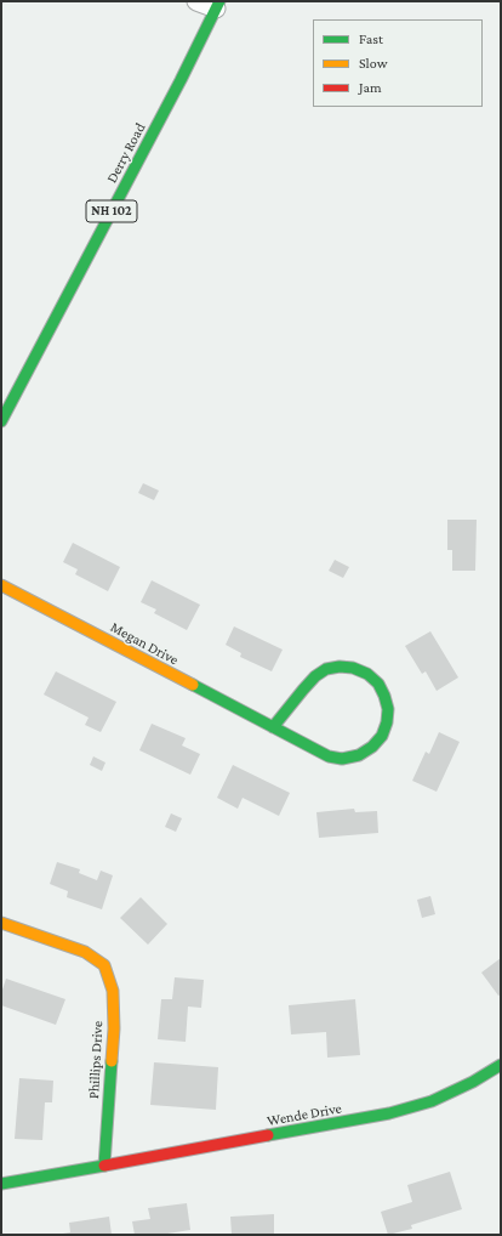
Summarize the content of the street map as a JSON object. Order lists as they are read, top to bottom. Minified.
{"streets":{"street":["Derry Road","NH 102","Megan Drive","Phillips Drive","Wende Drive"]},"crossings":[["Phillips Drive","Wende Drive"]],"legend":["Fast","Slow","Jam"]}
